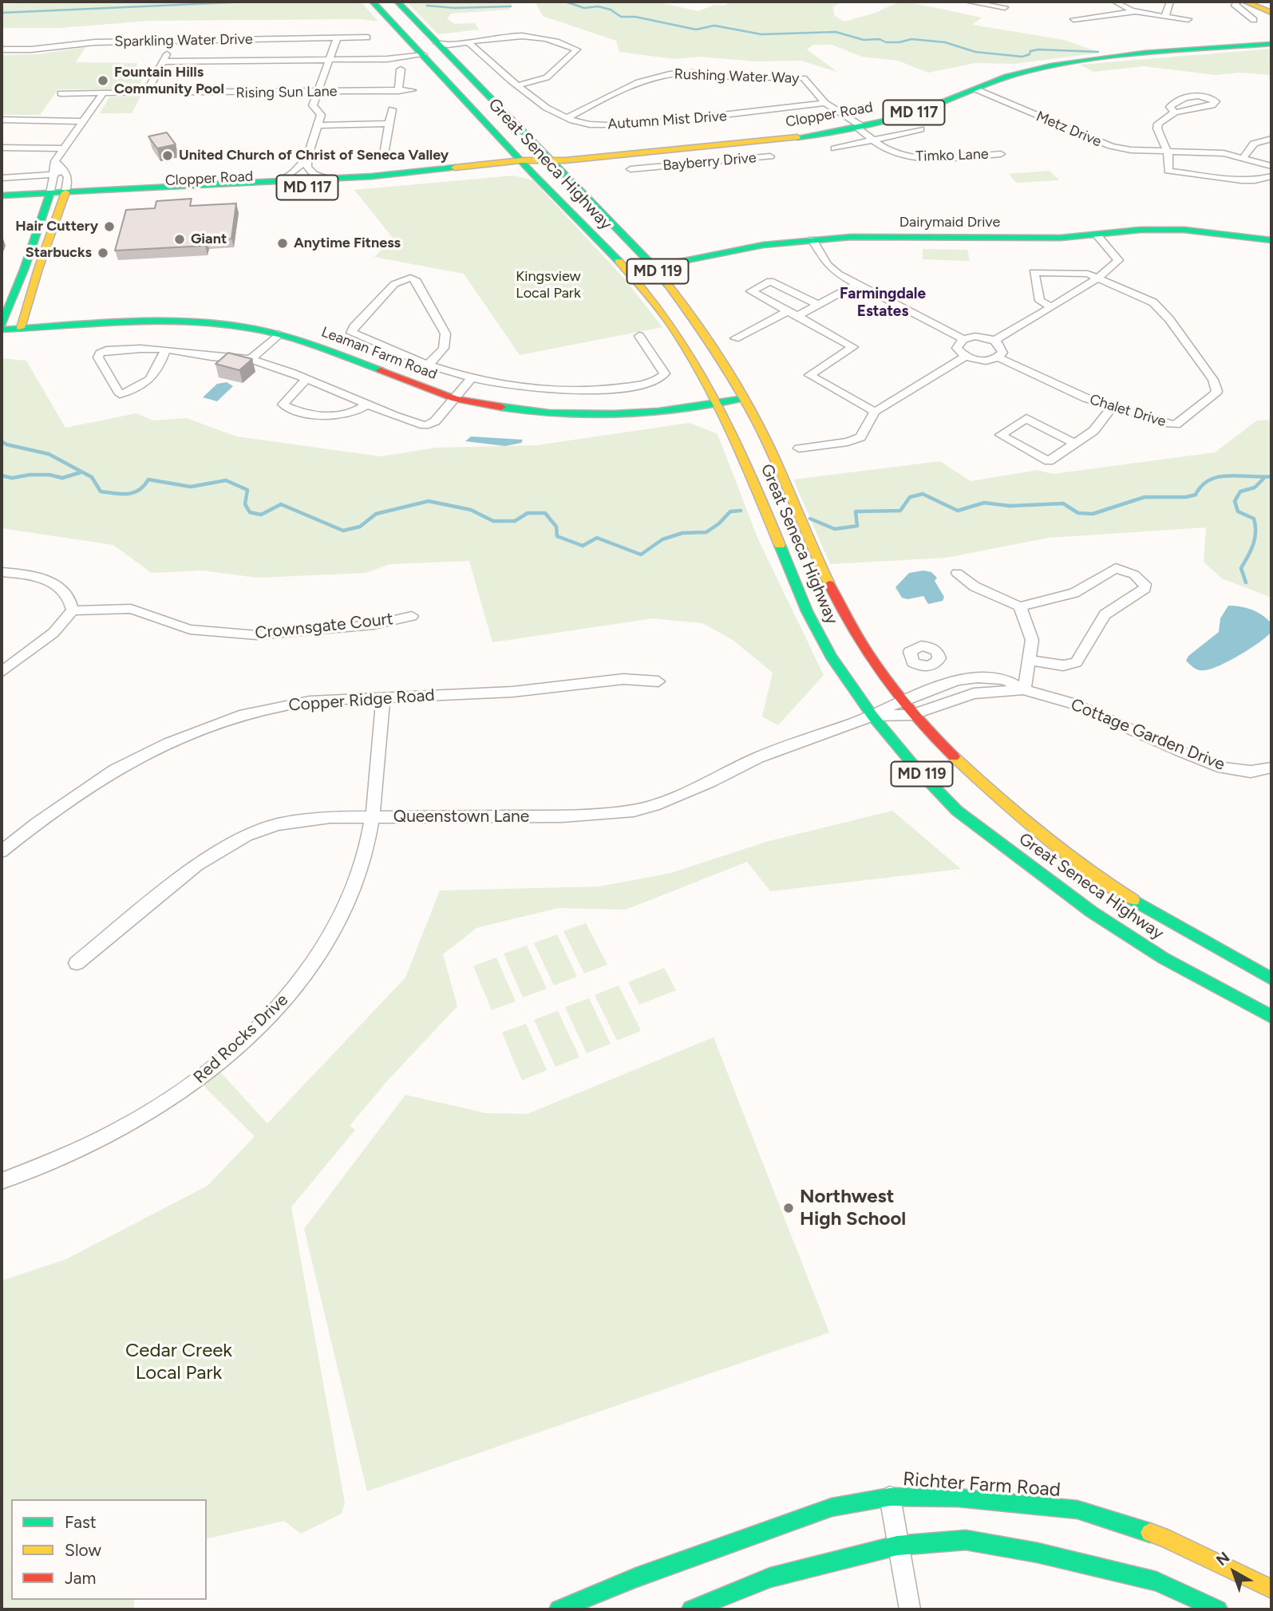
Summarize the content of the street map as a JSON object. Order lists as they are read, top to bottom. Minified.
{"streets":{"main road":["MD 117","Clopper Road","Great Seneca Highway","Dairymaid Drive","MD 119","Leaman Farm Road","Richter Farm Road"],"street":["Sparkling Water Drive","Rushing Water Way","Rising Sun Lane","Autumn Mist Drive","Metz Drive","Timko Lane","Bayberry Drive","Chalet Drive","Crownsgate Court","Copper Ridge Road","Cottage Garden Drive","Queenstown Lane","Red Rocks Drive"]},"crossings":[["Rushing Water Way","Clopper Road"],["Rushing Water Way","Autumn Mist Drive"],["Rushing Water Way","Timko Lane"],["Clopper Road","Metz Drive"],["Clopper Road","Timko Lane"],["Clopper Road","Bayberry Drive"],["Clopper Road","Great Seneca Highway"],["Great Seneca Highway","Dairymaid Drive"],["Great Seneca Highway","Leaman Farm Road"],["Great Seneca Highway","Cottage Garden Drive"],["Great Seneca Highway","Queenstown Lane"],["Copper Ridge Road","Red Rocks Drive"],["Cottage Garden Drive","Queenstown Lane"],["Queenstown Lane","Red Rocks Drive"]],"districts":["Farmingdale Estates"],"parks":["Kingsview Local Park","Cedar Creek Local Park"],"places":["Fountain Hills Community Pool","United Church of Christ of Seneca Valley","Hair Cuttery","Giant","Anytime Fitness","Starbucks","Northwest High School"],"legend":["Fast","Slow","Jam"],"north":"top left"}
